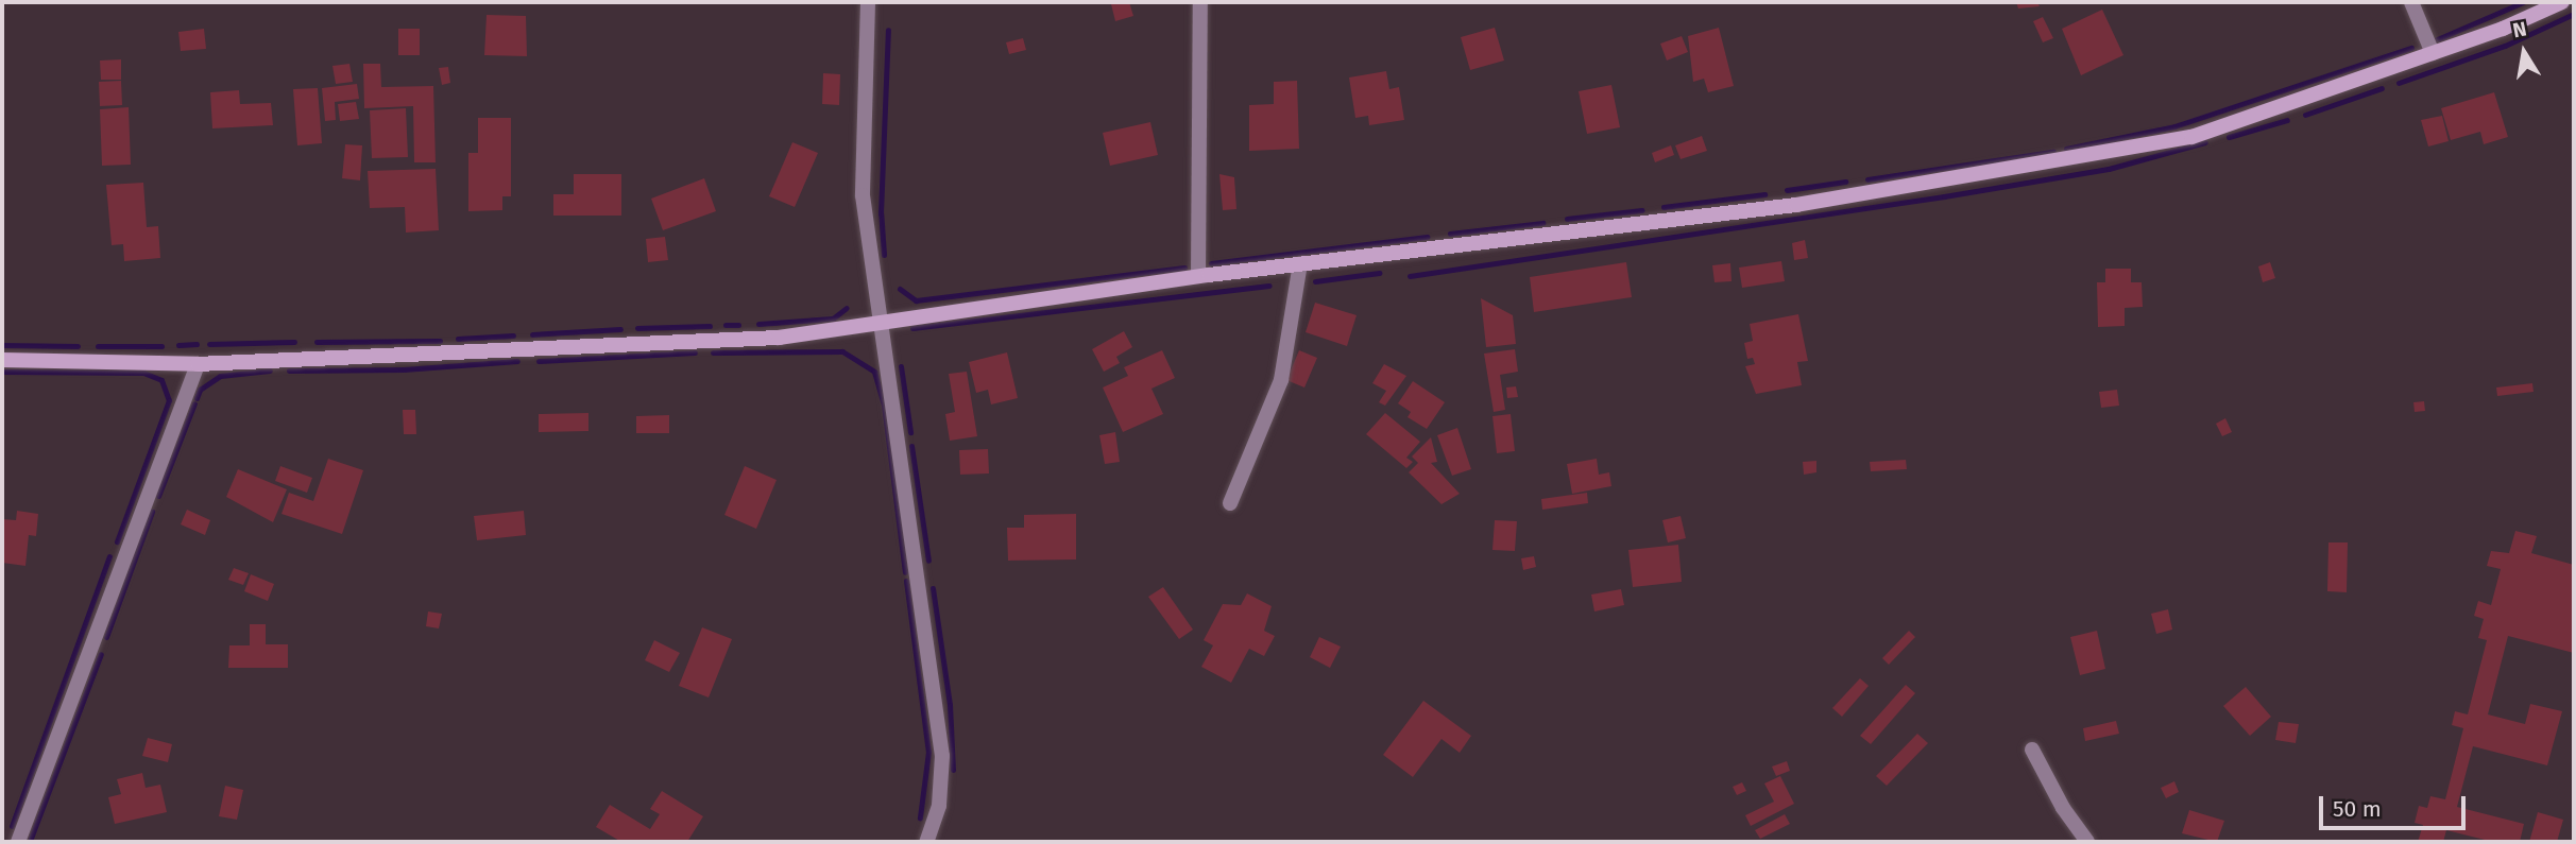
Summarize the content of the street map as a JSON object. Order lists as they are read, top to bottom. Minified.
{"scale_bar":"50 m","north":"top"}
